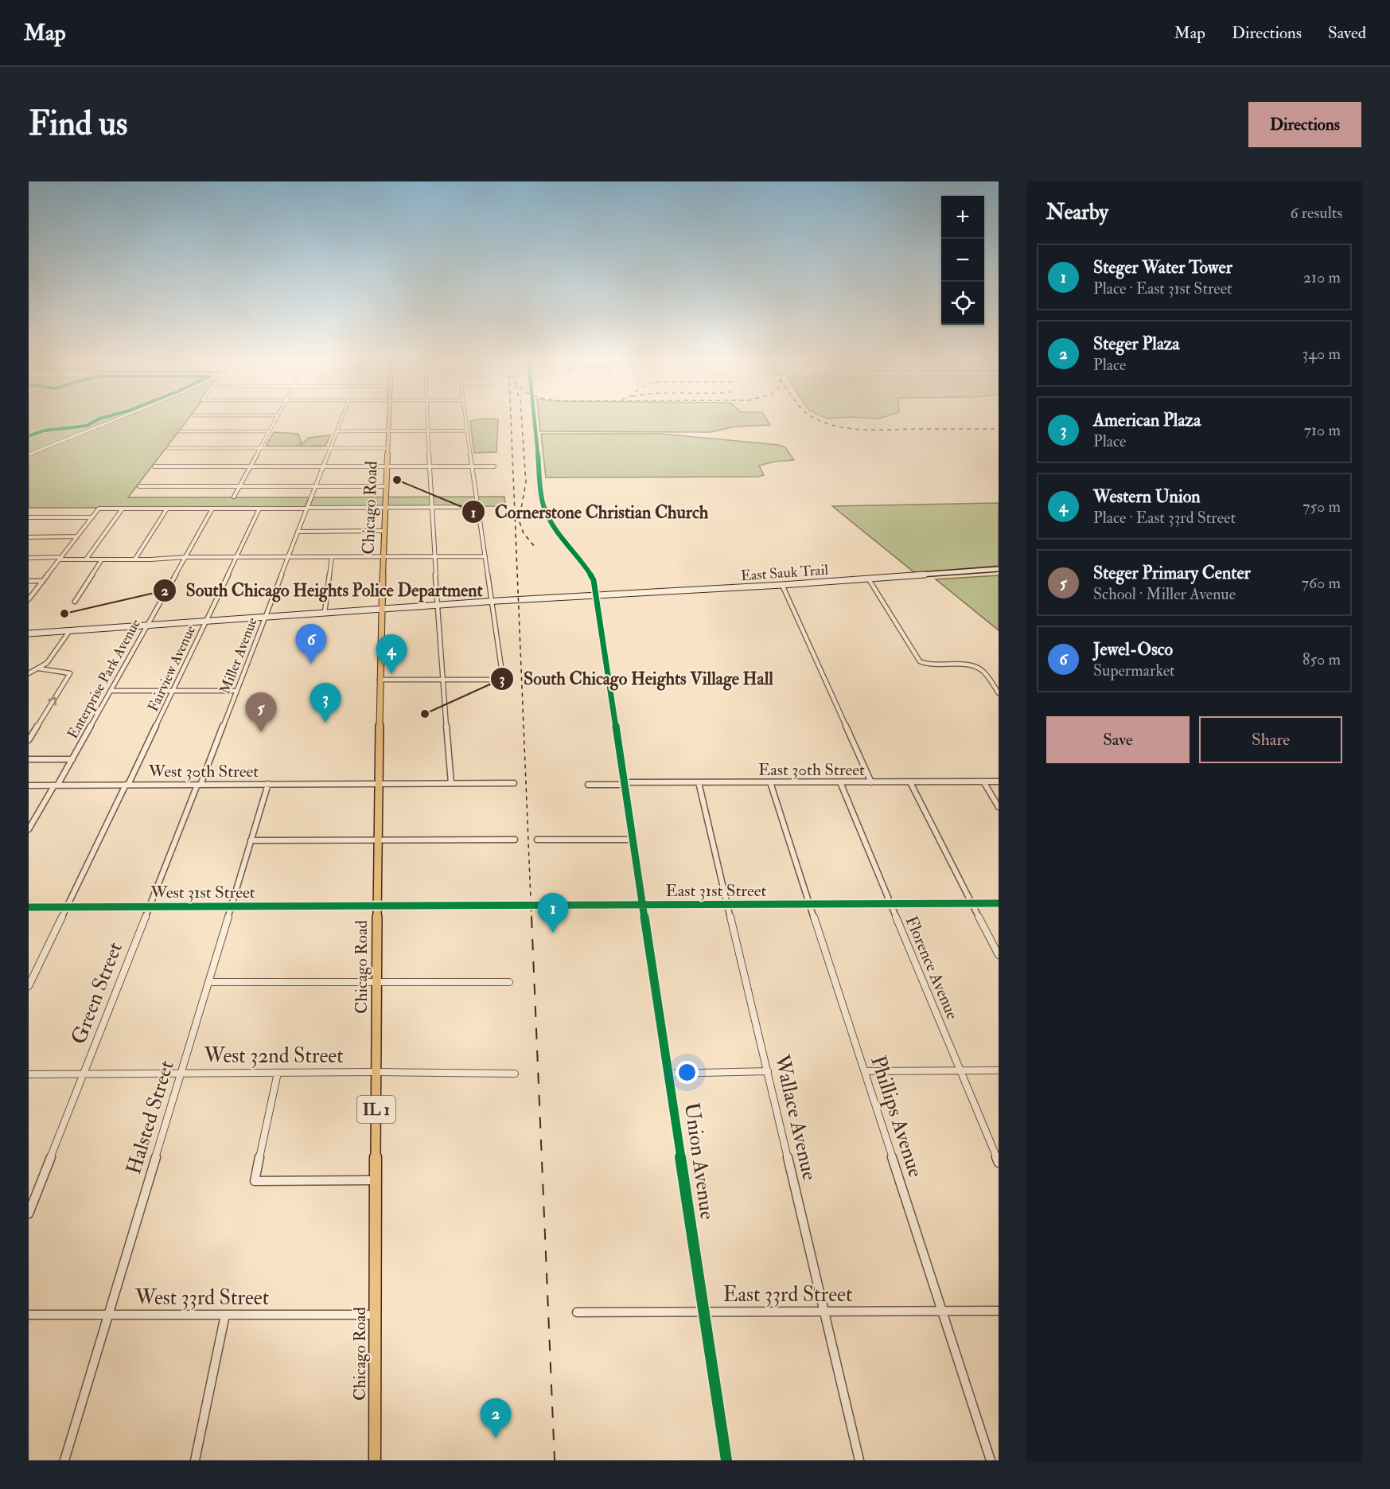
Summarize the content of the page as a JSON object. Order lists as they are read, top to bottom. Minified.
{"streets":{"main road":["Chicago Road","East Sauk Trail","IL 1"],"street":["Miller Avenue","Fairview Avenue","Enterprise Park Avenue","East 30th Street","West 30th Street","East 31st Street","West 31st Street","Florence Avenue","Green Street","West 32nd Street","Phillips Avenue","Halsted Street","Wallace Avenue","Union Avenue","East 33rd Street","West 33rd Street"]},"crossings":[["Chicago Road","East Sauk Trail"],["Chicago Road","West 30th Street"],["Chicago Road","East 31st Street"],["Chicago Road","West 31st Street"],["Chicago Road","West 32nd Street"],["Chicago Road","West 33rd Street"],["East Sauk Trail","Miller Avenue"],["East Sauk Trail","Fairview Avenue"],["East Sauk Trail","Enterprise Park Avenue"],["East Sauk Trail","Union Avenue"],["Miller Avenue","West 30th Street"],["Miller Avenue","Green Street"],["Fairview Avenue","West 30th Street"],["Fairview Avenue","West 31st Street"],["Enterprise Park Avenue","West 30th Street"],["East 30th Street","Florence Avenue"],["East 30th Street","Phillips Avenue"],["East 30th Street","Wallace Avenue"],["East 30th Street","Union Avenue"],["West 30th Street","Green Street"],["West 30th Street","Halsted Street"],["East 31st Street","West 31st Street"],["East 31st Street","Florence Avenue"],["East 31st Street","Phillips Avenue"],["East 31st Street","Wallace Avenue"],["East 31st Street","Union Avenue"],["West 31st Street","Green Street"],["West 31st Street","Halsted Street"],["Green Street","West 32nd Street"],["West 32nd Street","Halsted Street"],["Phillips Avenue","East 33rd Street"],["Halsted Street","West 33rd Street"],["Wallace Avenue","East 33rd Street"],["Union Avenue","East 33rd Street"]],"places":["Cornerstone Christian Church","South Chicago Heights Police Department","South Chicago Heights Village Hall"],"page":{"header":"Map","nav":["Map","Directions","Saved"],"buttons":["Directions",["Save","Share"]],"title":"Find us","heading":["Nearby","6 results"],"map_buttons":["+","−"],"list":[{"mark":"1","name":"Steger Water Tower","note":"Place · East 31st Street","value":"210 m"},{"mark":"2","name":"Steger Plaza","note":"Place","value":"340 m"},{"mark":"3","name":"American Plaza","note":"Place","value":"710 m"},{"mark":"4","name":"Western Union","note":"Place · East 33rd Street","value":"750 m"},{"mark":"5","name":"Steger Primary Center","note":"School · Miller Avenue","value":"760 m"},{"mark":"6","name":"Jewel-Osco","note":"Supermarket","value":"850 m"}],"pins":["6","4","3","5","1","2"]}}
